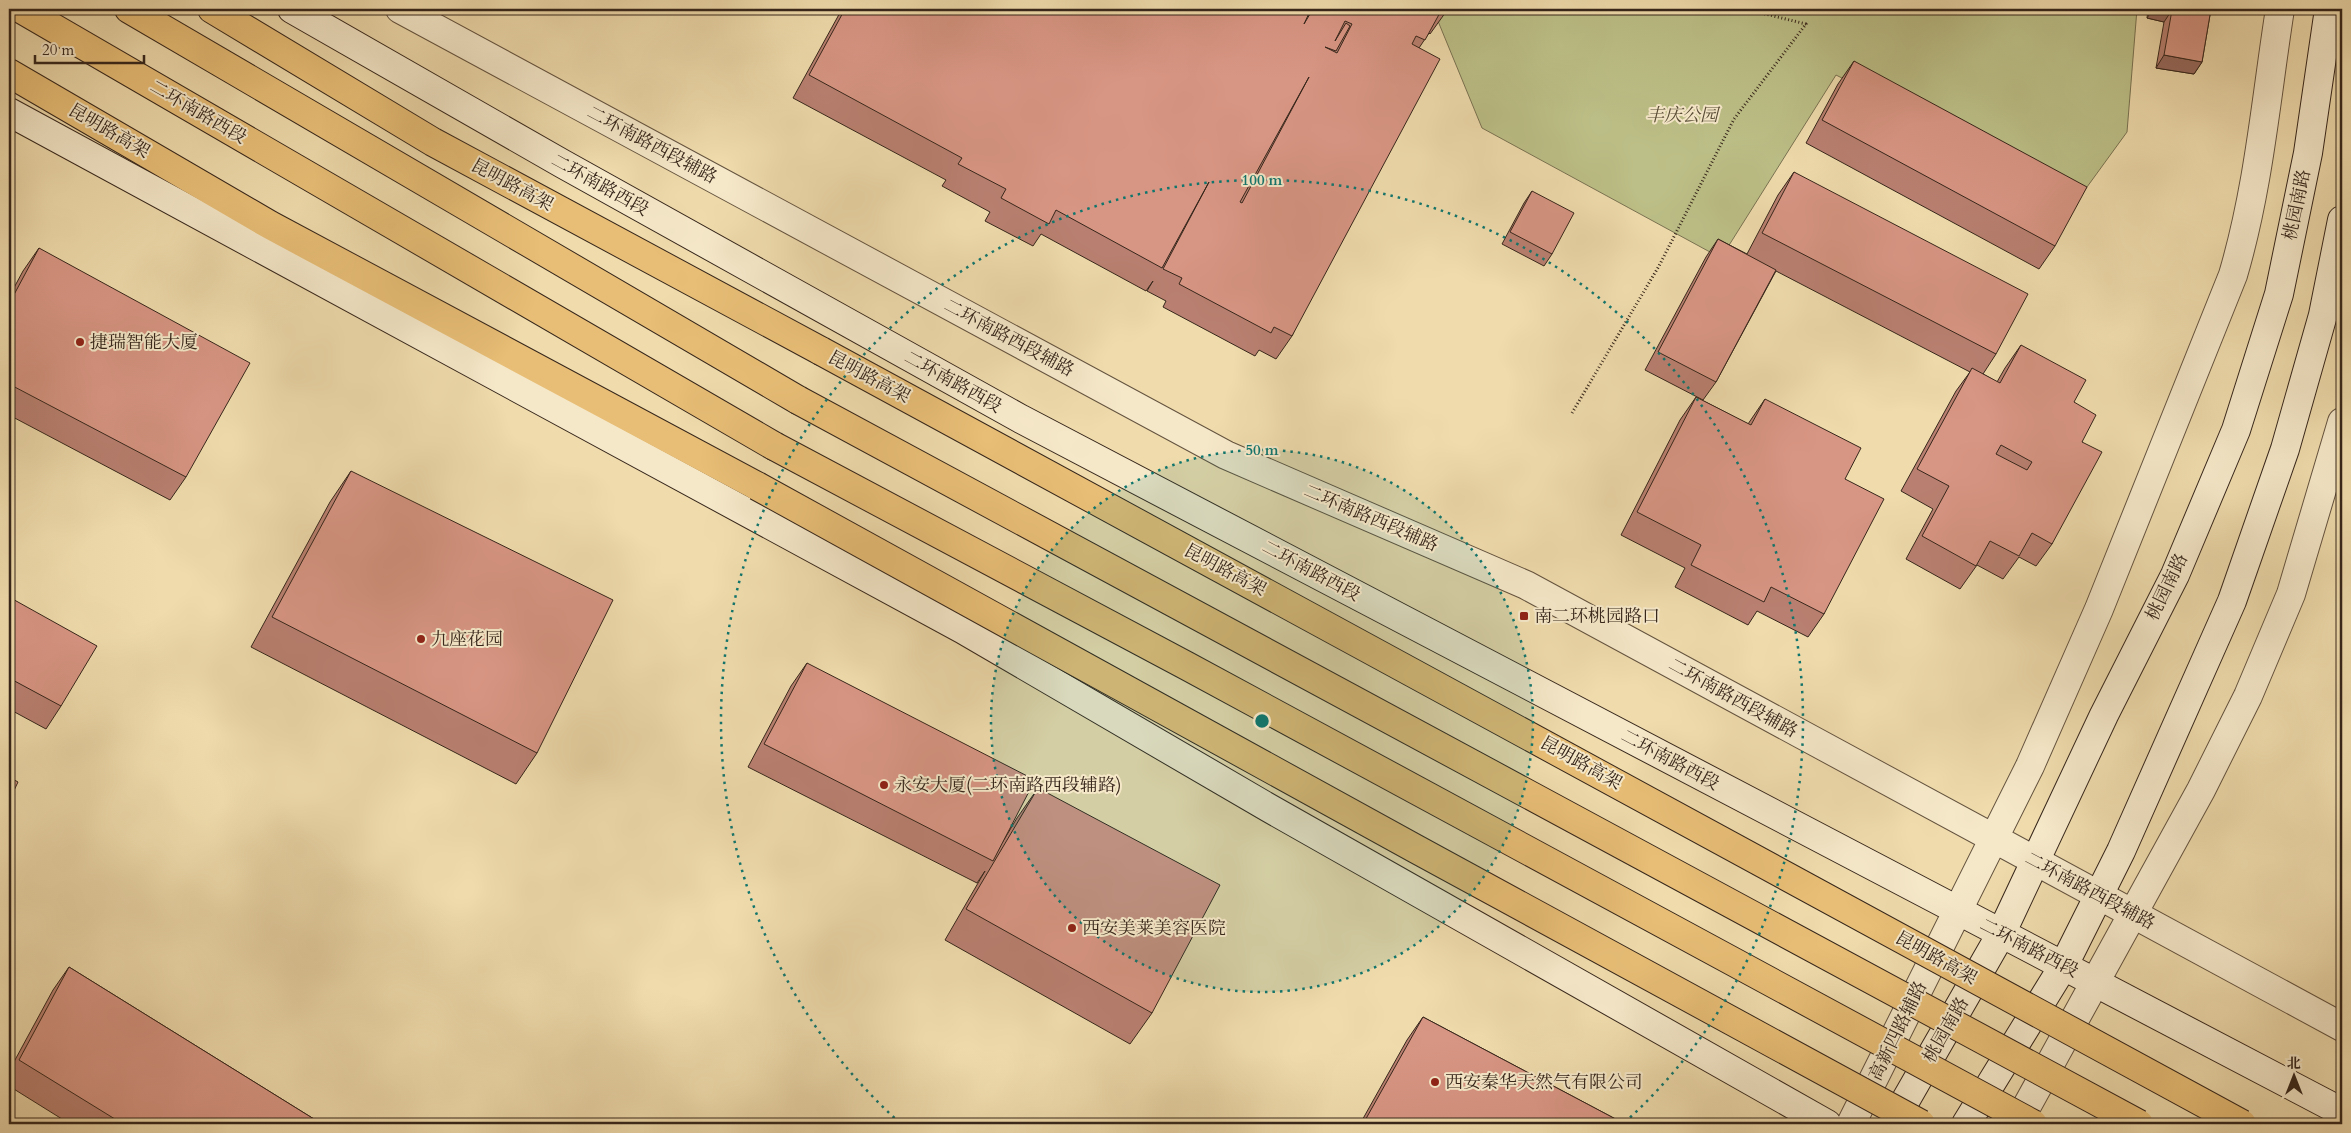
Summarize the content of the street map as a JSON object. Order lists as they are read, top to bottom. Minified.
{"streets":{"highway":["二环南路西段","昆明路高架"],"main road":["二环南路西段辅路","桃园南路","高新四路辅路"]},"crossings":[["二环南路西段","桃园南路"],["二环南路西段","高新四路辅路"],["二环南路西段辅路","桃园南路"],["二环南路西段辅路","高新四路辅路"]],"parks":["丰庆公园"],"places":{"other":["捷瑞智能大厦","九座花园","永安大厦(二环南路西段辅路)","西安美莱美容医院","西安秦华天然气有限公司"],"transit":["南二环桃园路口"]},"scale_bar":"20 m","north":"top","rings":["100 m","50 m"]}
